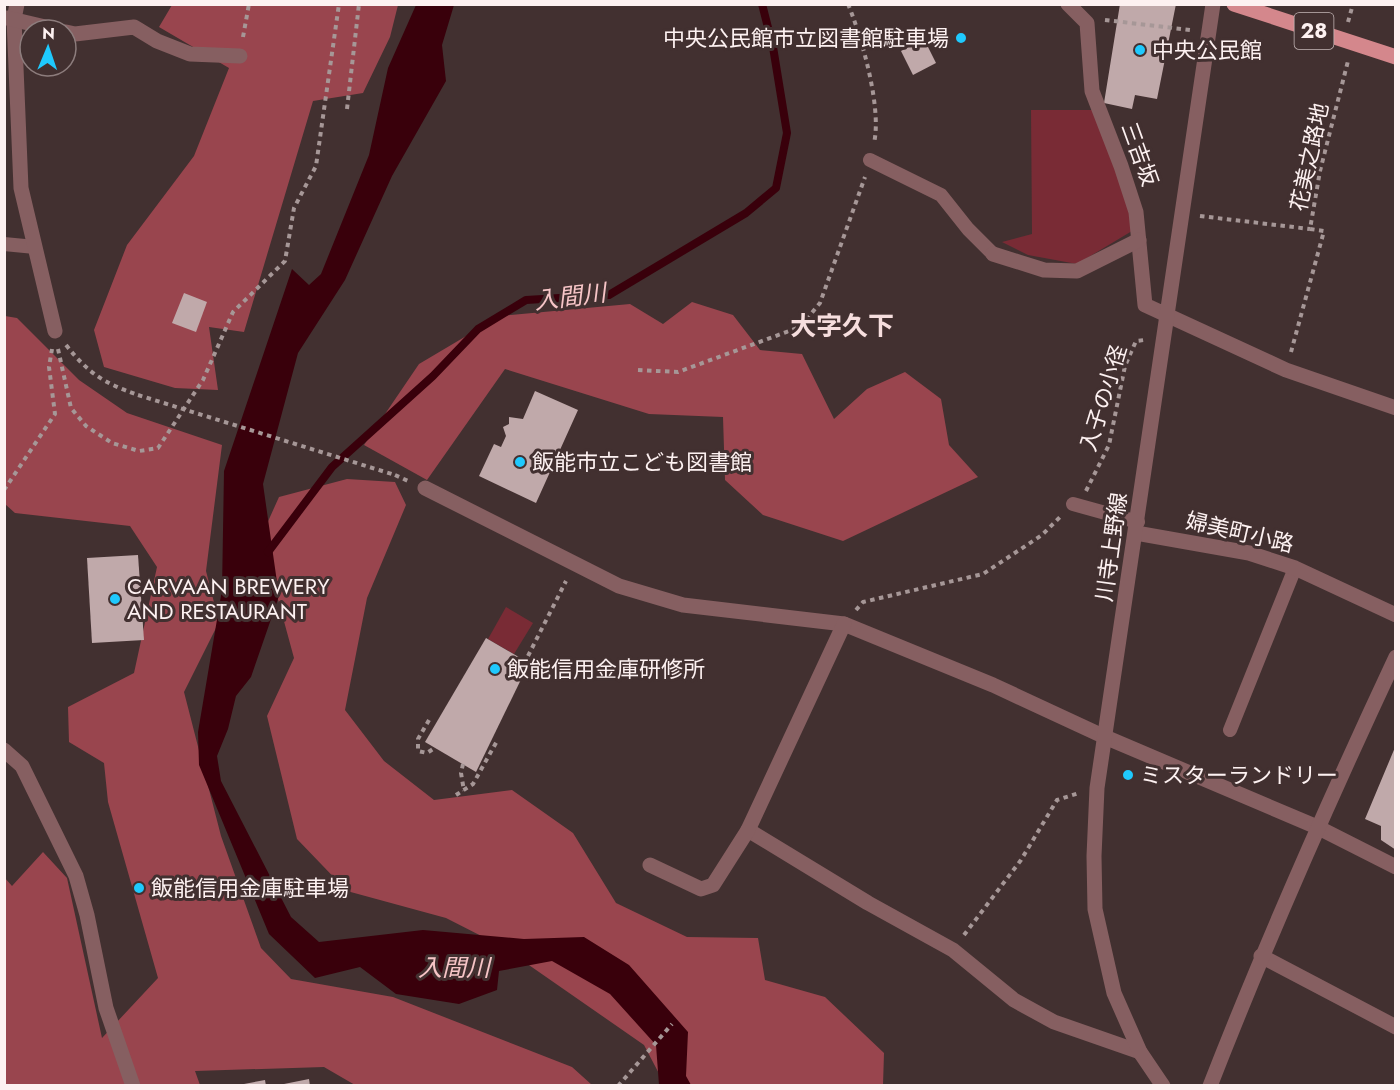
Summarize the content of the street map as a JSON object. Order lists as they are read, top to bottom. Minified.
{"streets":{"main road":["28"],"street":["三吉坂","婦美町小路","川寺上野線"],"path":["花美之路地","入子の小径"]},"crossings":[["28","花美之路地"],["三吉坂","川寺上野線"],["入子の小径","婦美町小路"],["入子の小径","川寺上野線"],["婦美町小路","川寺上野線"]],"districts":["大字久下"],"water":["入間川"],"places":["中央公民館市立図書館駐車場","中央公民館","飯能市立こども図書館","CARVAAN BREWERY AND RESTAURANT","飯能信用金庫研修所","ミスターランドリー","飯能信用金庫駐車場"],"north":"top"}
